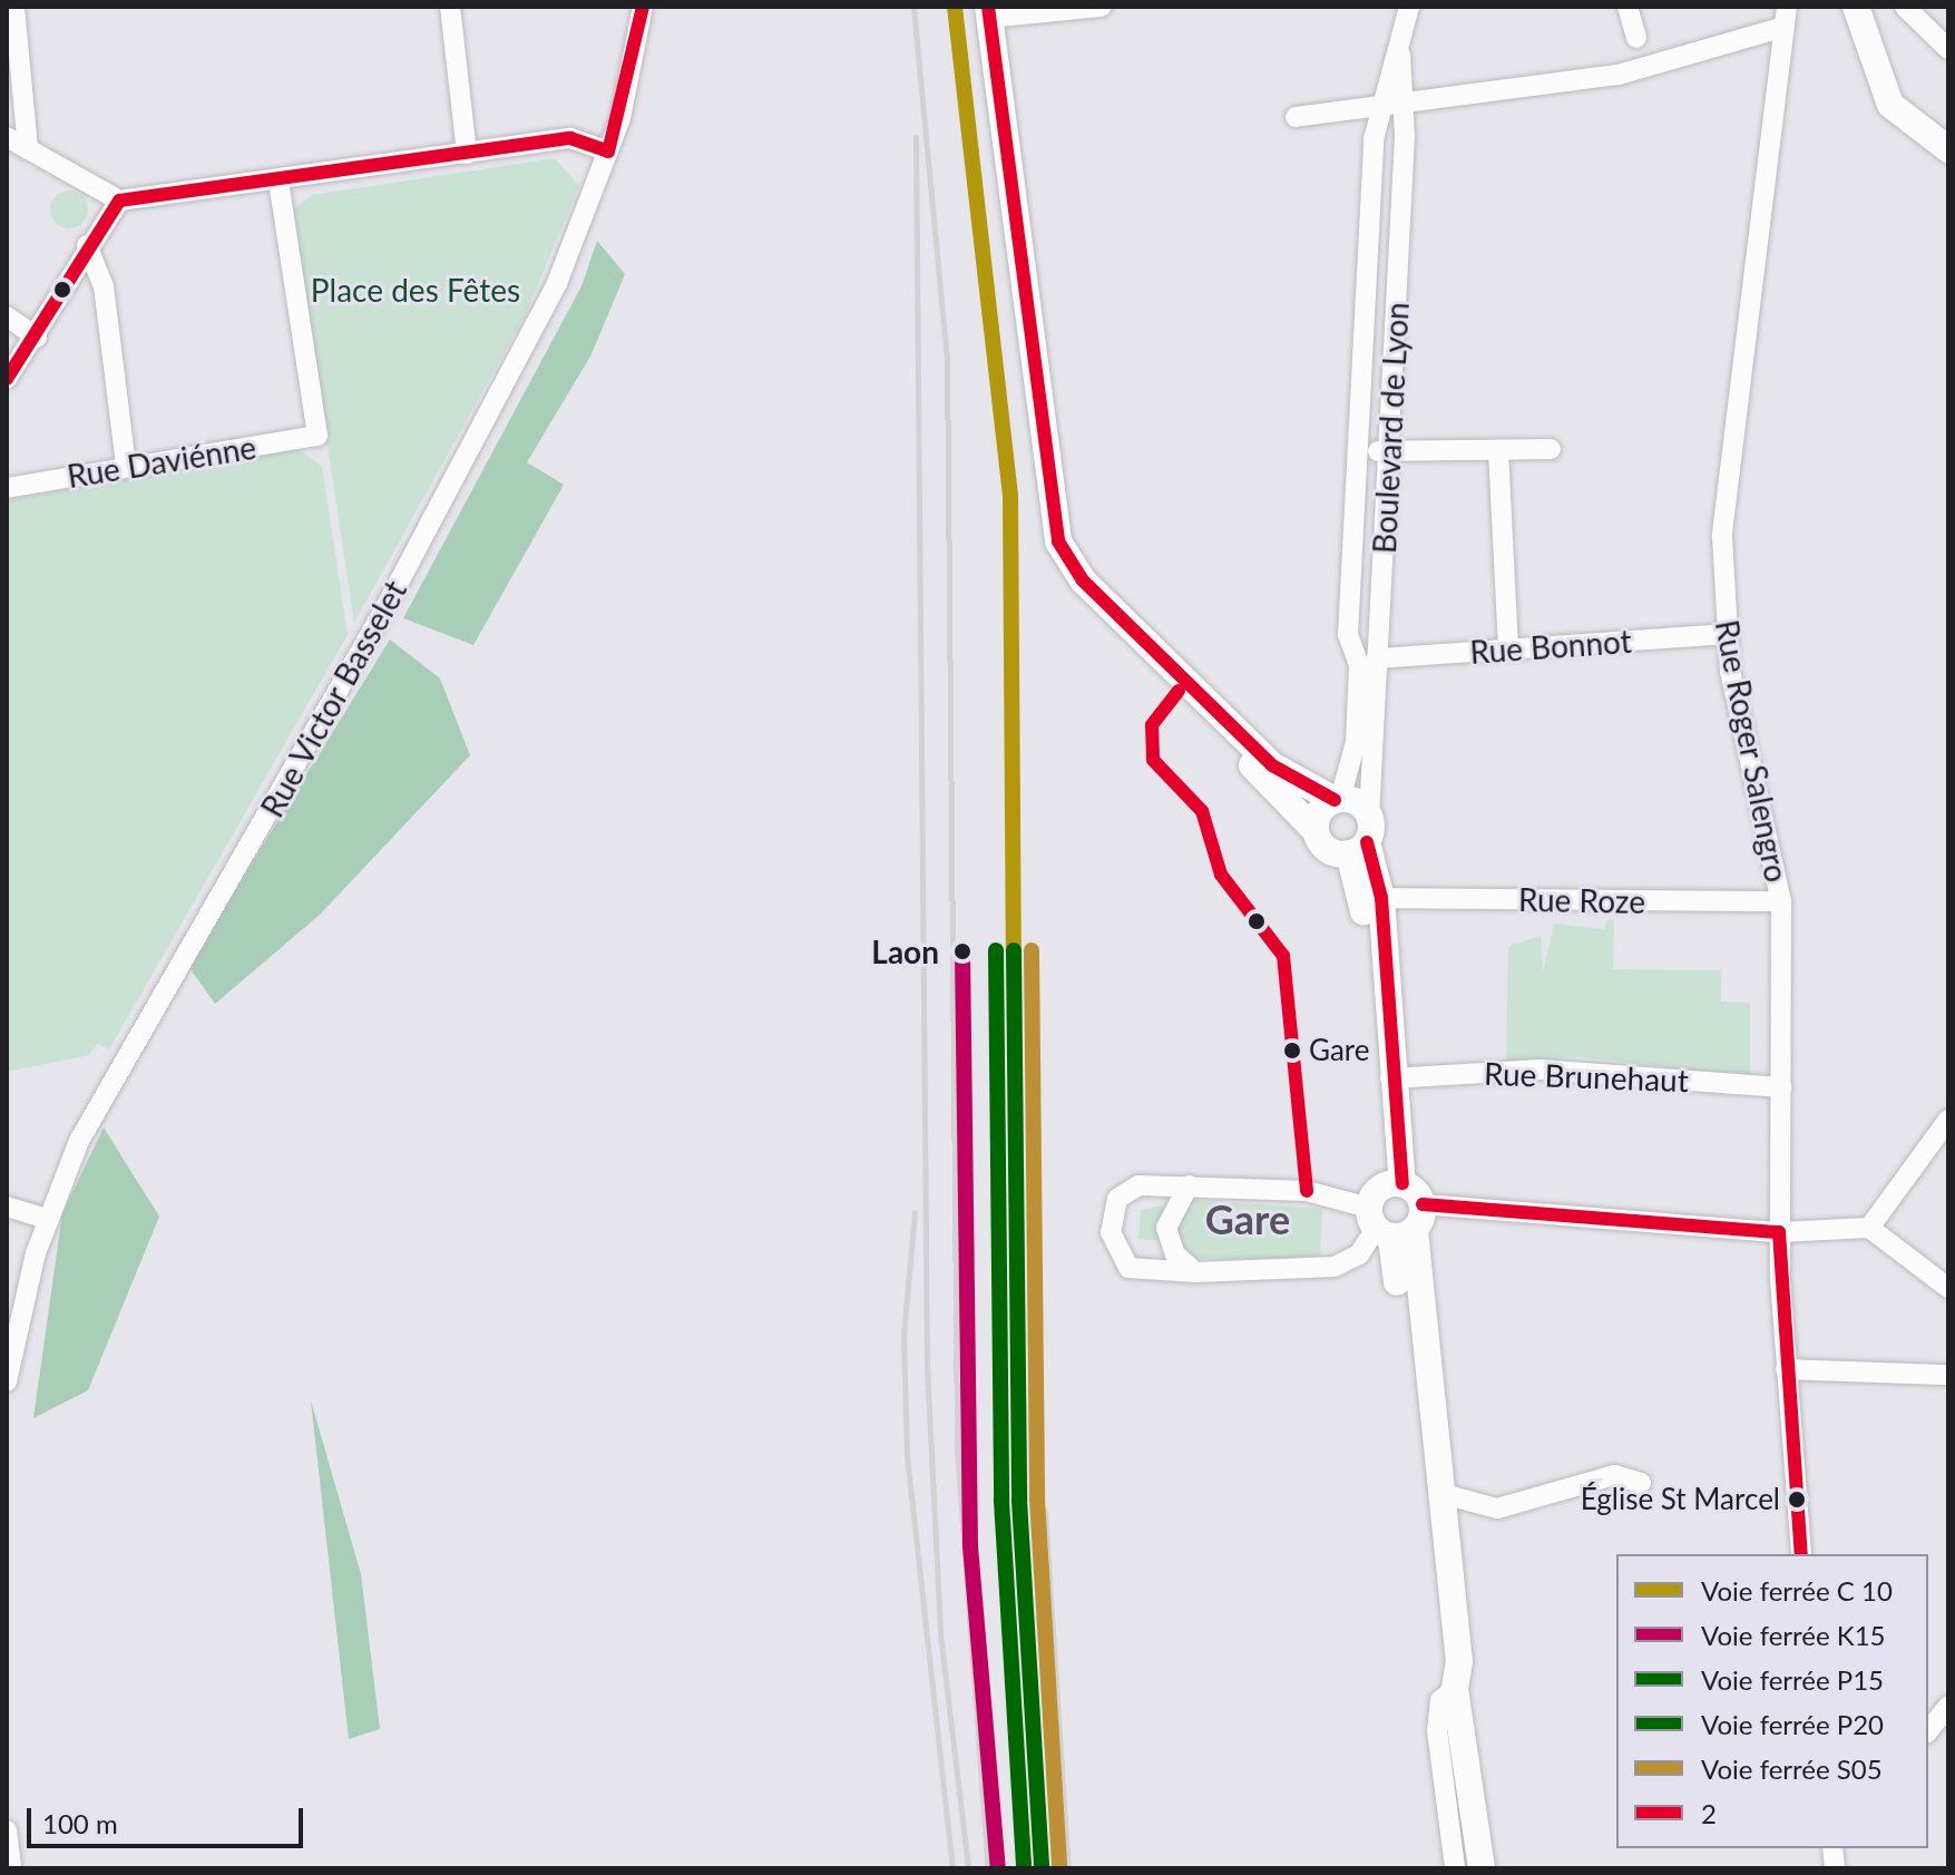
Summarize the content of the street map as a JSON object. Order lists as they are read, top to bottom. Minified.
{"streets":{"main road":["Boulevard de Lyon"],"street":["Rue Daviénne","Rue Bonnot","Rue Victor Basselet","Rue Roger Salengro","Rue Roze","Rue Brunehaut"]},"crossings":[["Boulevard de Lyon","Rue Bonnot"],["Boulevard de Lyon","Rue Roze"],["Boulevard de Lyon","Rue Brunehaut"],["Rue Bonnot","Rue Roger Salengro"],["Rue Roger Salengro","Rue Roze"],["Rue Roger Salengro","Rue Brunehaut"]],"districts":["Gare"],"parks":["Place des Fêtes"],"places":["Laon","Gare","Église St Marcel"],"lines":["transit line 2","rail line P15","rail line P20","rail line S05","rail line K15"],"legend":["Voie ferrée C 10","Voie ferrée K15","Voie ferrée P15","Voie ferrée P20","Voie ferrée S05","2"],"scale_bar":"100 m"}
